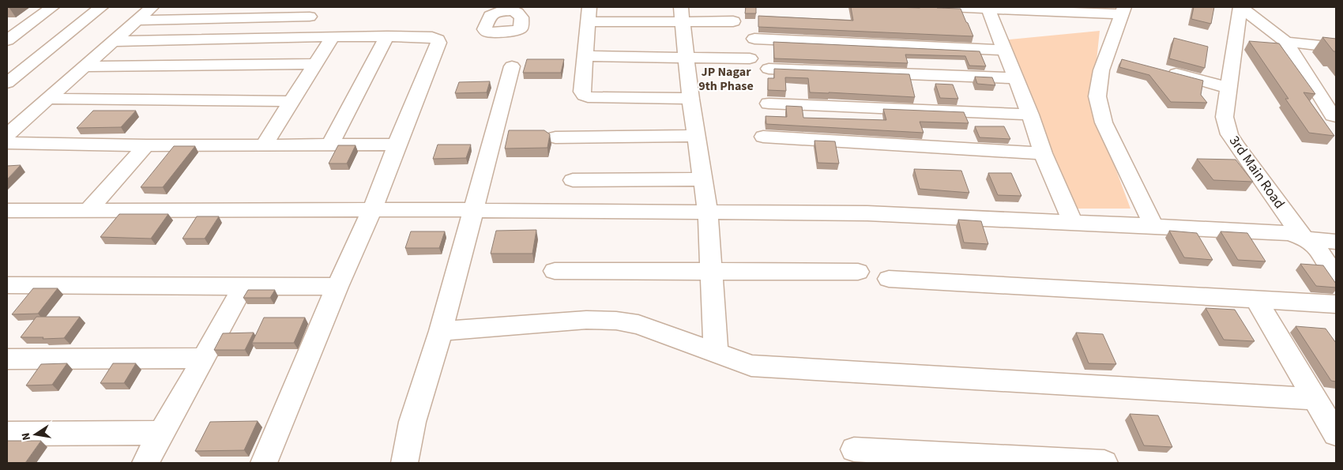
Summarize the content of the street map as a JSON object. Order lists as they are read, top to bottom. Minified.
{"streets":{"street":["3rd Main Road"]},"districts":["JP Nagar 9th Phase"],"north":"left"}
